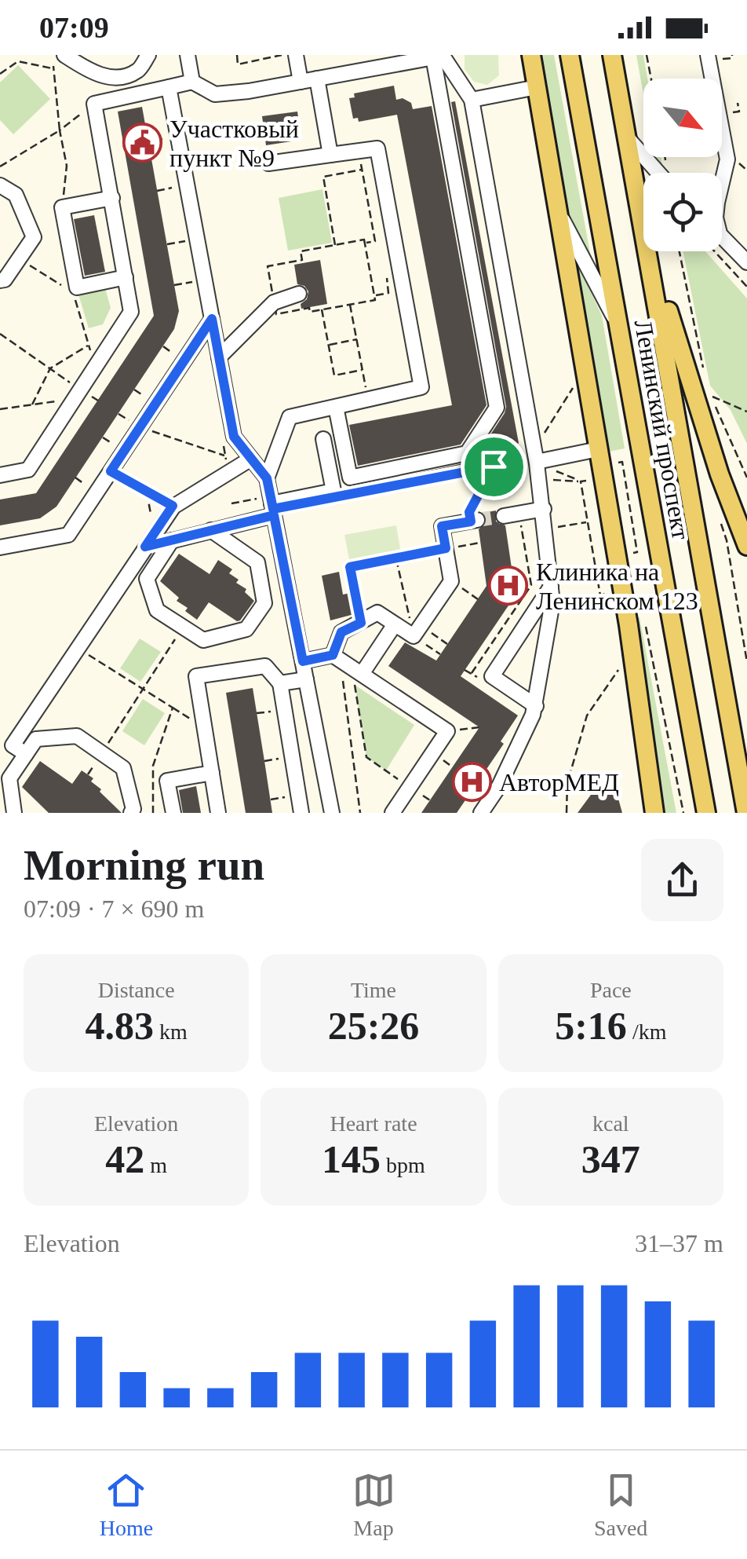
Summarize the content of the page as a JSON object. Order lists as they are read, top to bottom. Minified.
{"streets":{"main road":["Ленинский проспект"]},"places":{"public building":["Участковый пункт №9"],"hospital":["Клиника на Ленинском 123","АвторМЕД"]},"north":"bottom right","page":{"status":"07:09","heading":["Morning run","07:09 · 7 × 690 m"],"stats":[["Distance","4.83 km"],["Time","25:26"],["Pace","5:16 /km"],["Elevation","42 m"],["Heart rate","145 bpm"],["kcal","347"]],"chart":["Elevation","31–37 m"],"tabs":["Home","Map","Saved"]}}
